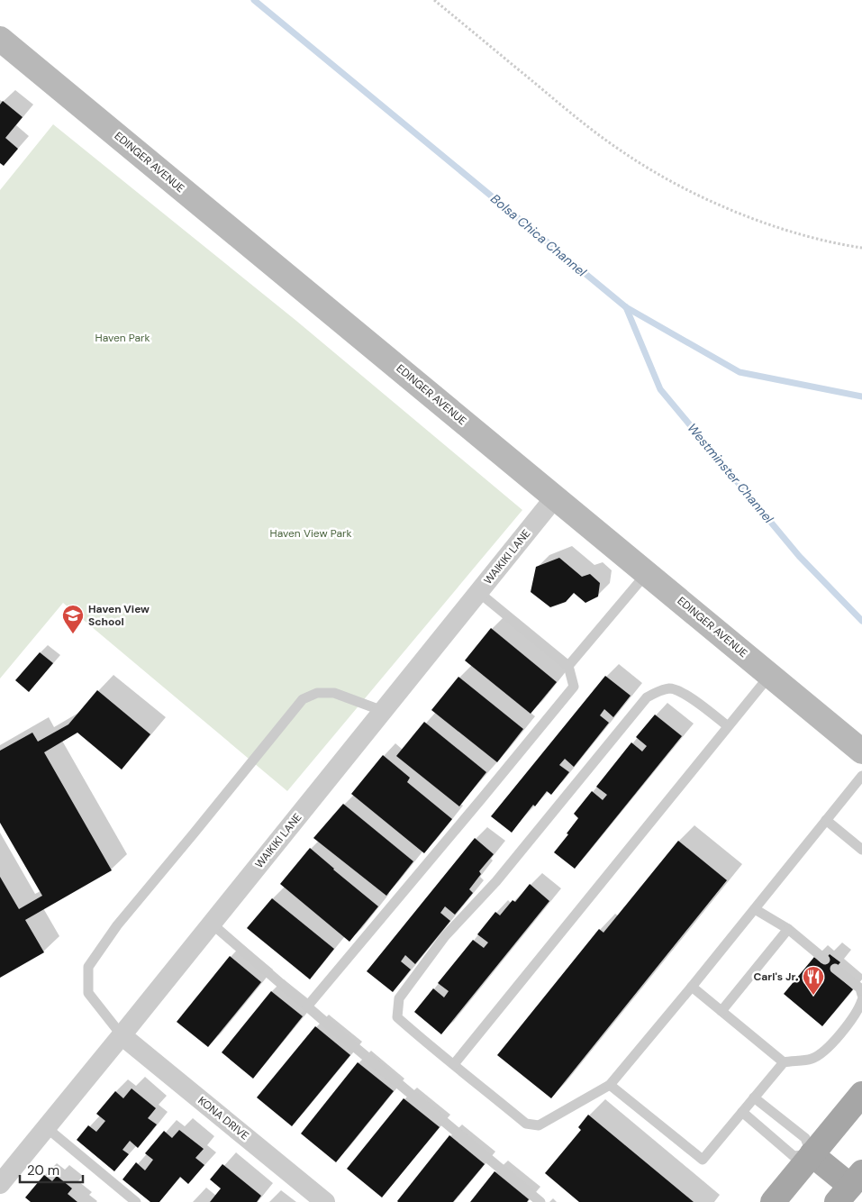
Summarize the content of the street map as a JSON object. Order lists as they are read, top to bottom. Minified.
{"streets":{"main road":["EDINGER AVENUE"],"street":["WAIKIKI LANE","KONA DRIVE"]},"crossings":[["EDINGER AVENUE","WAIKIKI LANE"],["WAIKIKI LANE","KONA DRIVE"]],"water":["Bolsa Chica Channel","Westminster Channel"],"parks":["Haven Park","Haven View Park"],"places":{"school or university":["Haven View School"],"restaurant":["Carl's Jr."]},"scale_bar":"20 m"}
